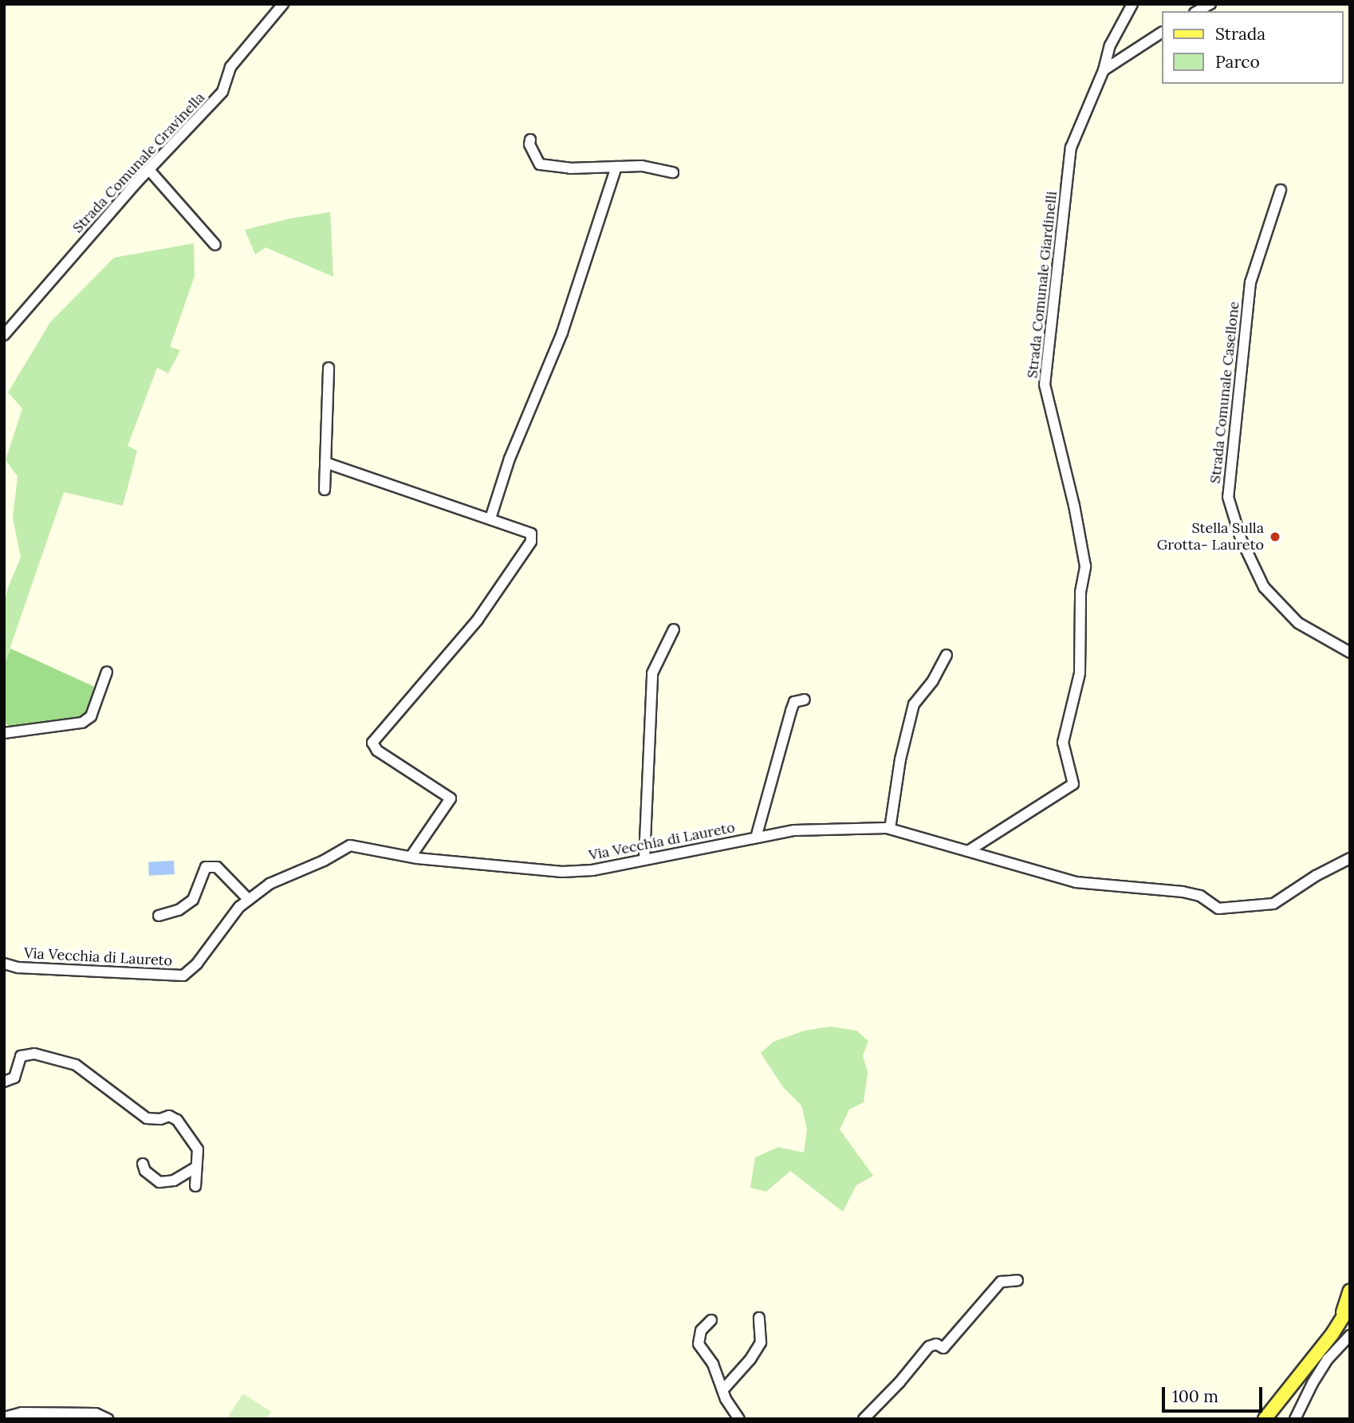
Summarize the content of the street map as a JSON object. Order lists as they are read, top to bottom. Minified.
{"streets":{"street":["Strada Comunale Gravinella","Strada Comunale Giardinelli","Strada Comunale Casellone","Via Vecchia di Laureto"]},"crossings":[["Strada Comunale Giardinelli","Via Vecchia di Laureto"]],"places":["Stella Sulla Grotta- Laureto"],"legend":["Strada","Parco"],"scale_bar":"100 m"}
